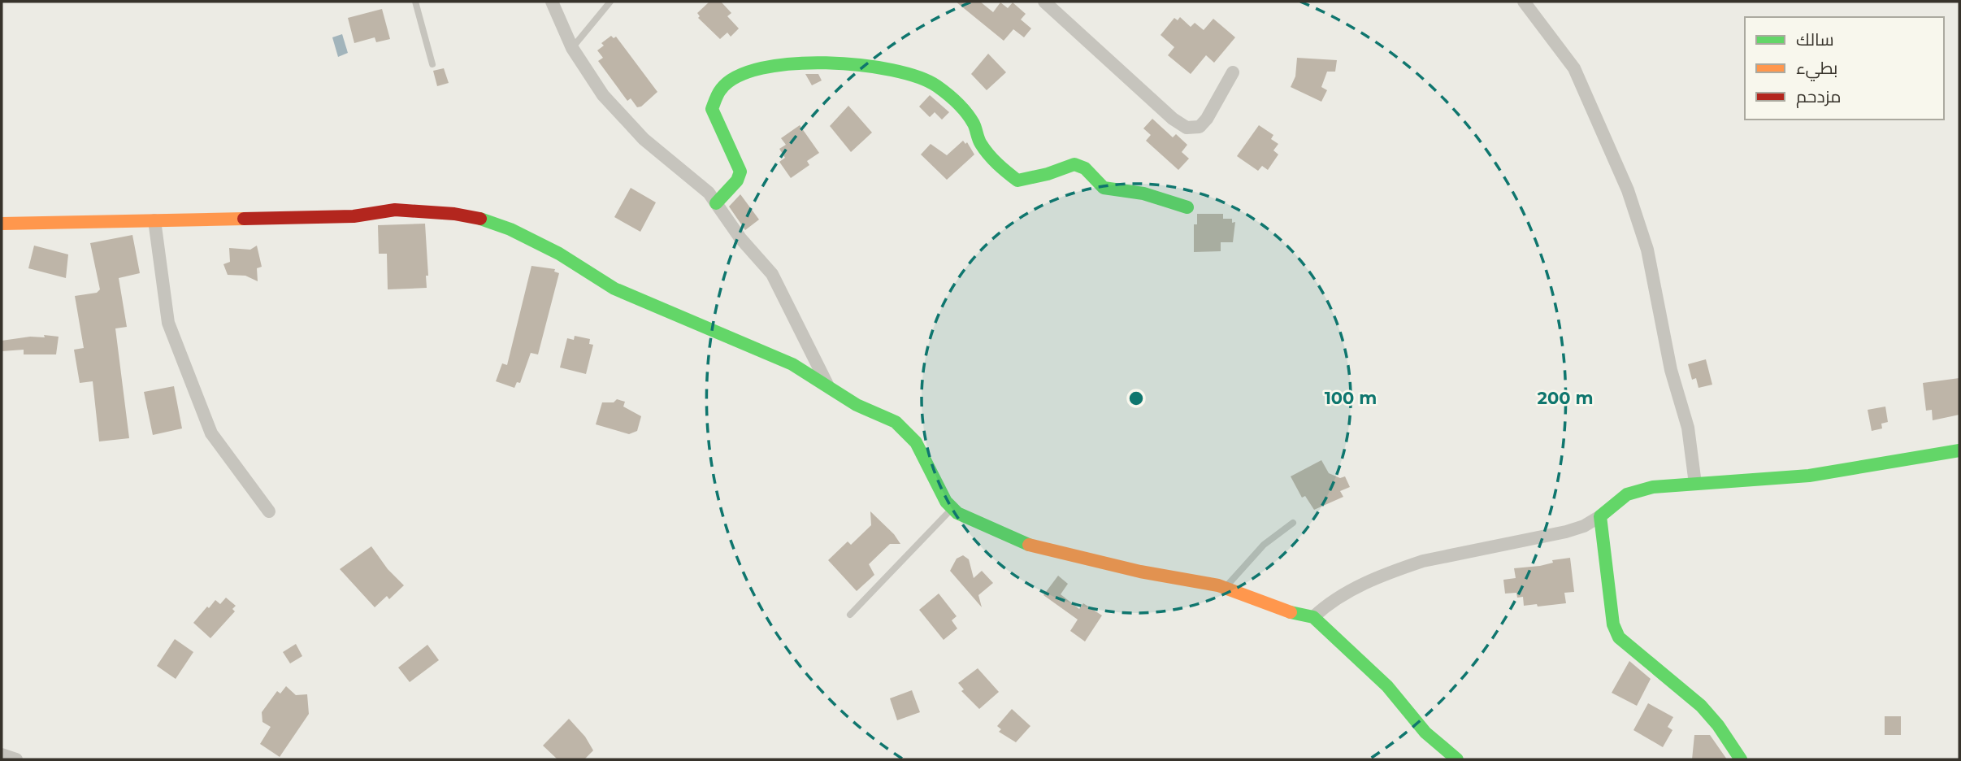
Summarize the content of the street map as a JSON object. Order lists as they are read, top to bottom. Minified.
{"legend":["سالك","بطيء","مزدحم"],"rings":["100 m","200 m"]}
